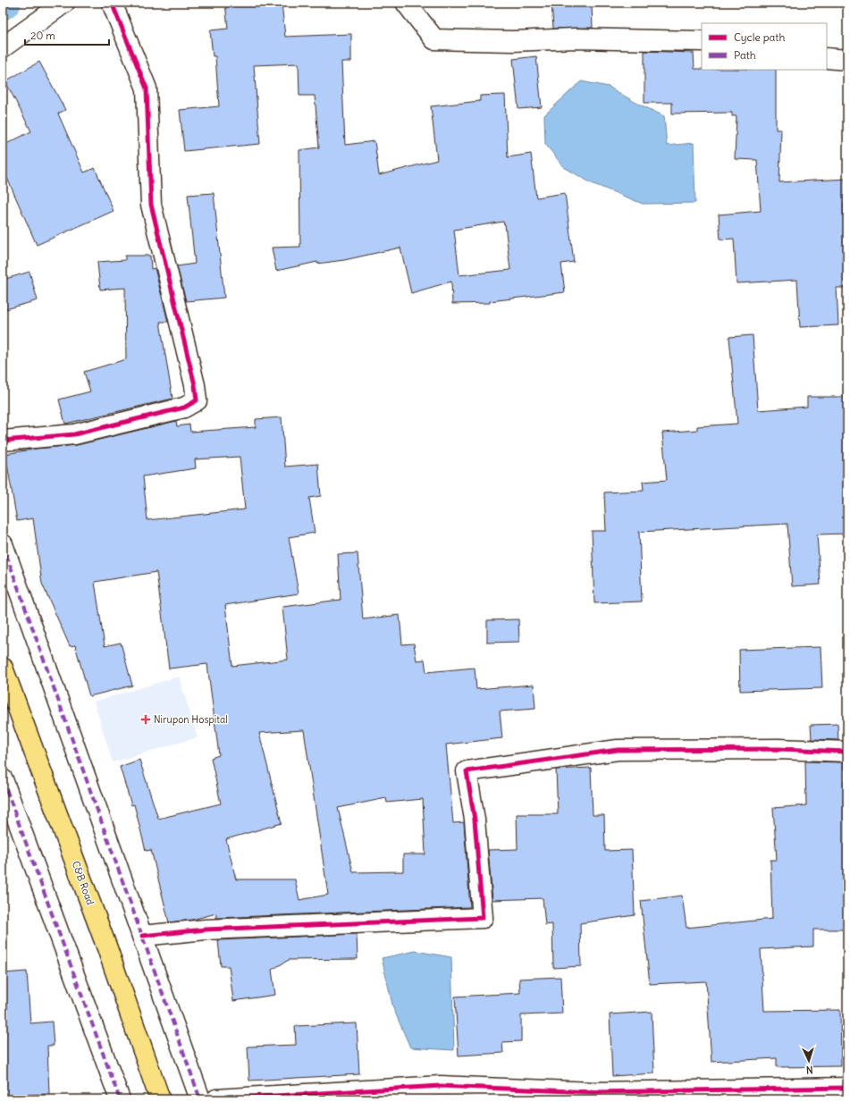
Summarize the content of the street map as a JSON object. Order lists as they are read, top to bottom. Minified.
{"streets":{"highway":["C&B Road"]},"places":{"health":["Nirupon Hospital"]},"legend":["Cycle path","Path"],"scale_bar":"20 m","north":"bottom"}
